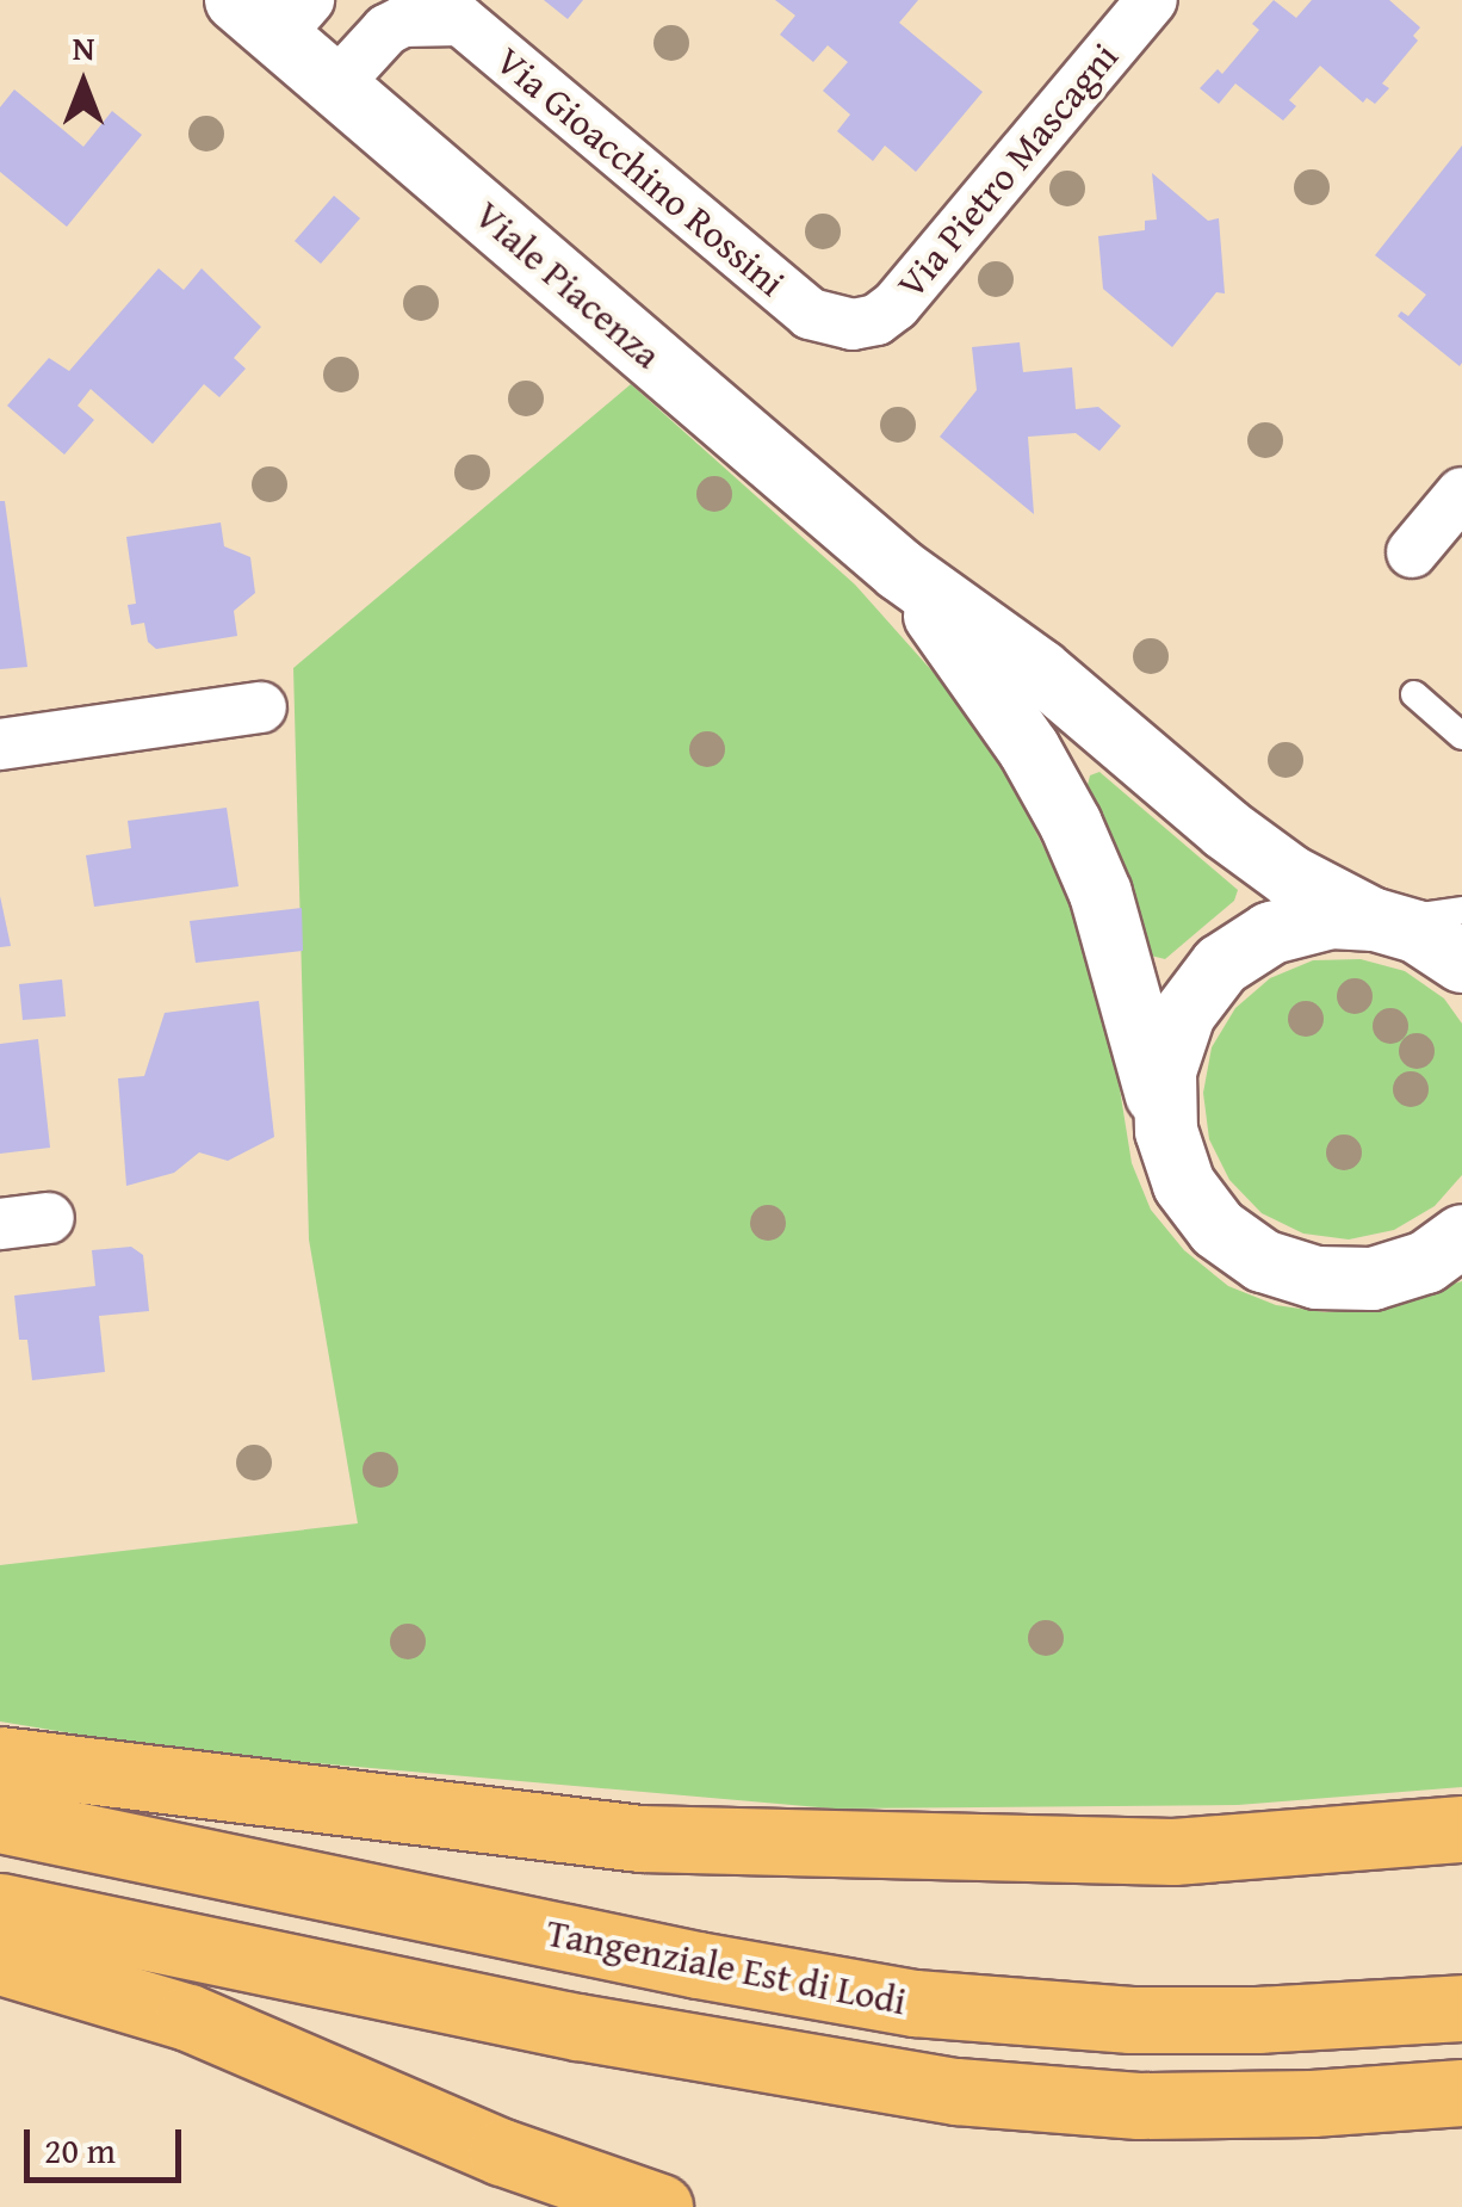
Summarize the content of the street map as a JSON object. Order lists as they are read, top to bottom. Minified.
{"streets":{"highway":["Tangenziale Est di Lodi"],"street":["Via Pietro Mascagni","Via Gioacchino Rossini","Viale Piacenza"]},"crossings":[["Via Pietro Mascagni","Via Gioacchino Rossini"]],"scale_bar":"20 m","north":"top"}
